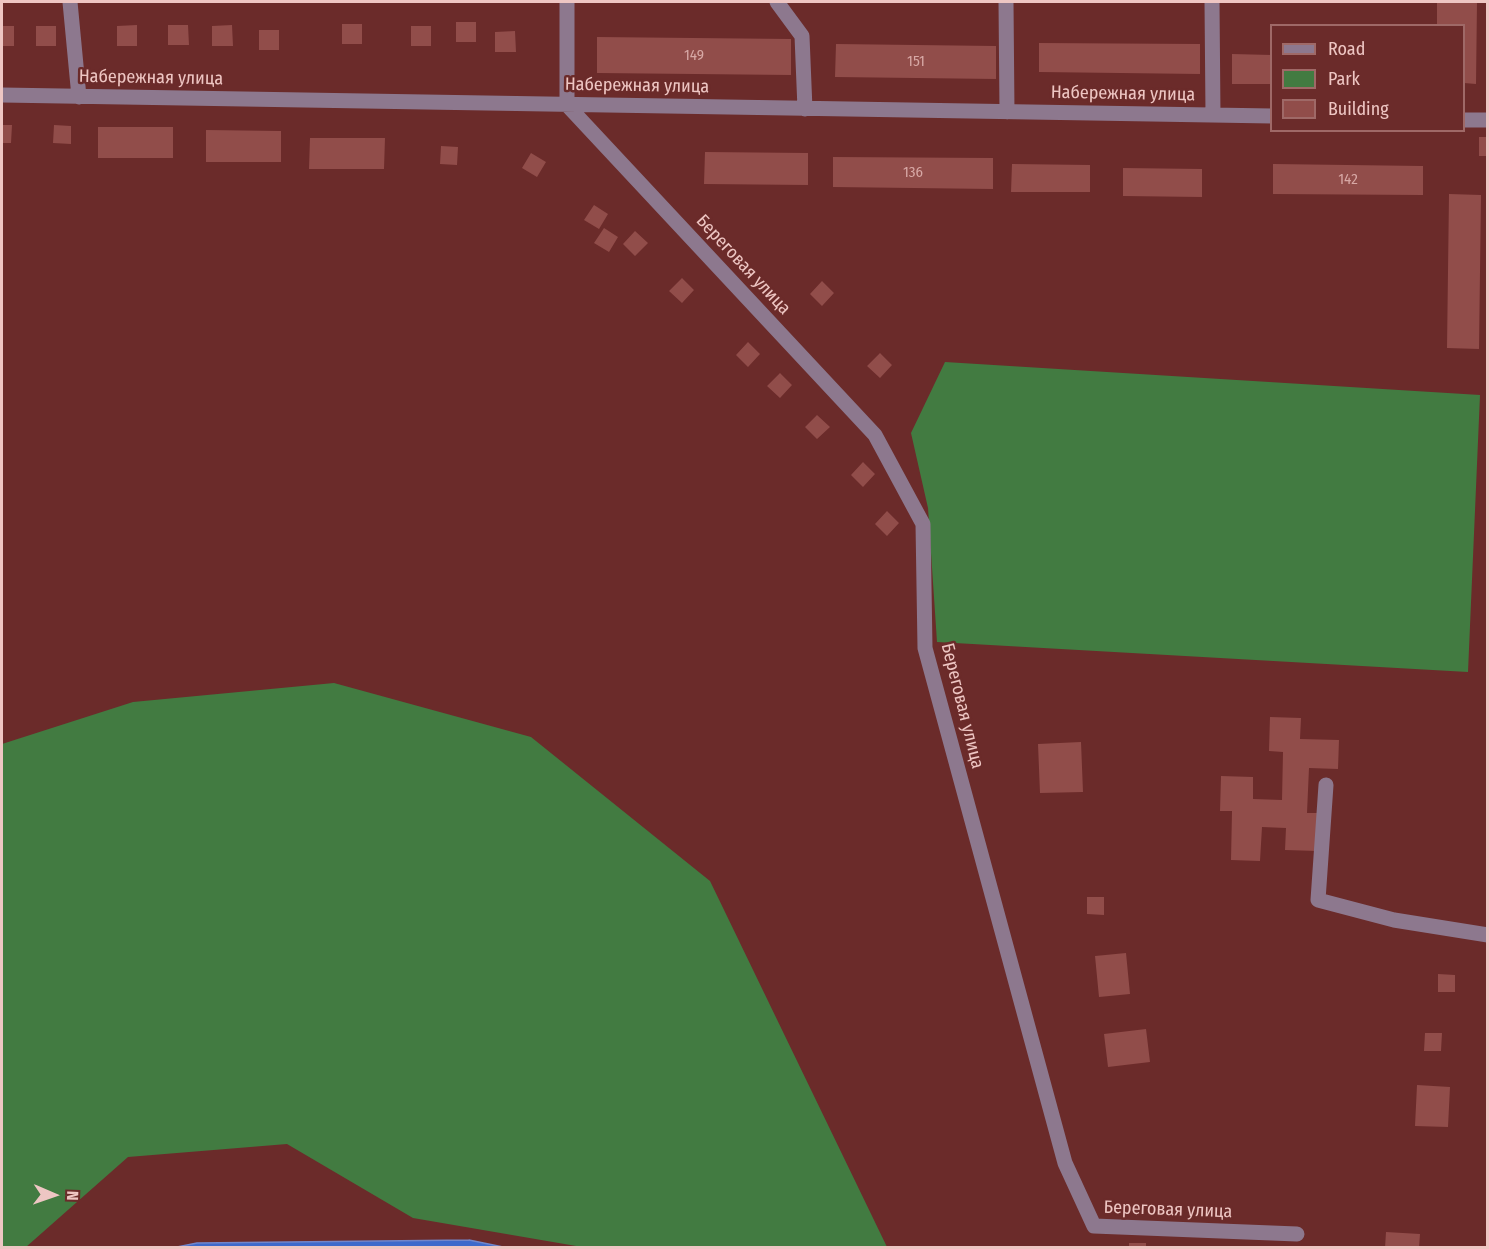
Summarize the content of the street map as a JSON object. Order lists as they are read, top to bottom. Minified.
{"streets":{"street":["Набережная улица","Береговая улица"]},"crossings":[["Набережная улица","Береговая улица"]],"house_numbers":["149","151","136","142"],"legend":["Road","Park","Building"],"north":"right"}
